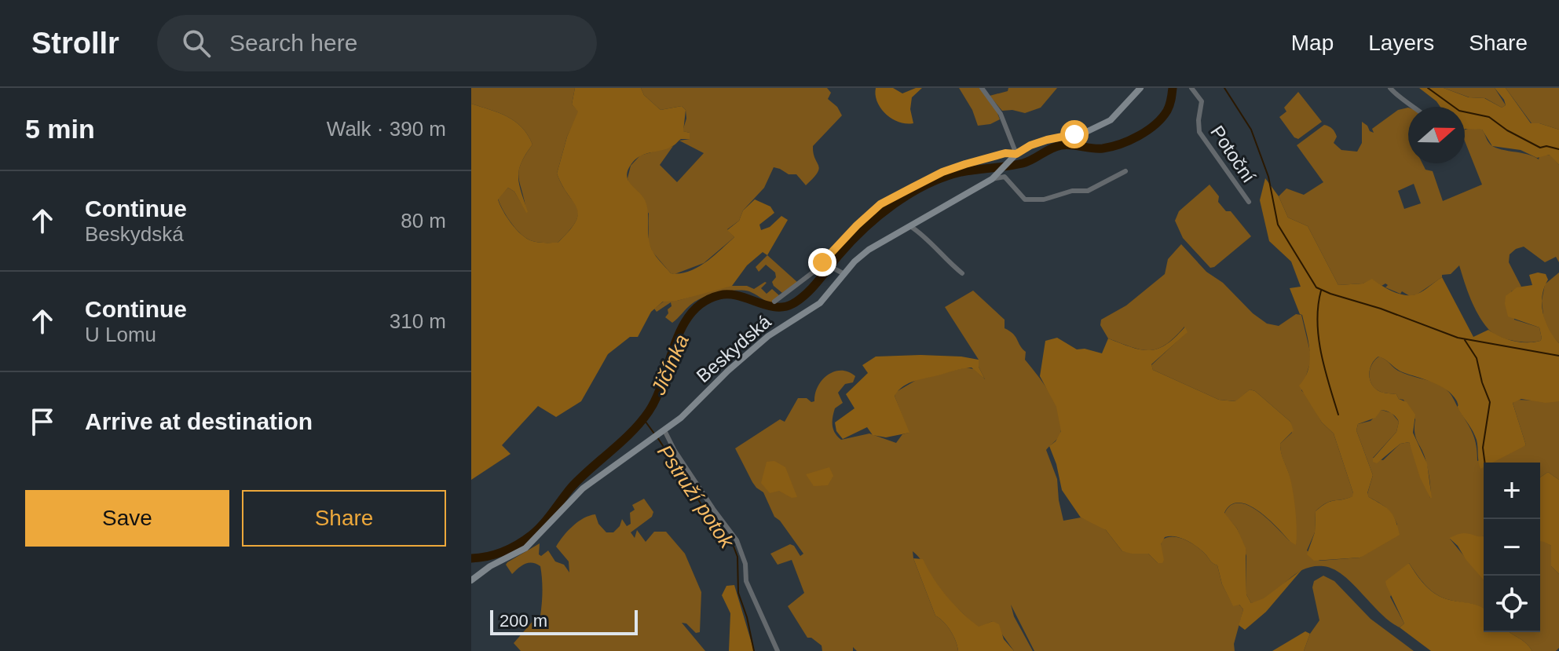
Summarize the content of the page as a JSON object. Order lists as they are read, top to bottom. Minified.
{"streets":{"street":["Potoční","Beskydská"]},"water":["Jičínka","Pstruží potok"],"scale_bar":"200 m","north":"right","page":{"header":"Strollr","search":"Search here","nav":["Map","Layers","Share"],"heading":["5 min","Walk · 390 m"],"list":[["Continue","Beskydská","80 m"],["Continue","U Lomu","310 m"],"Arrive at destination"],"map_buttons":["+","−"],"buttons":["Save","Share"],"scale":"200 m"}}
